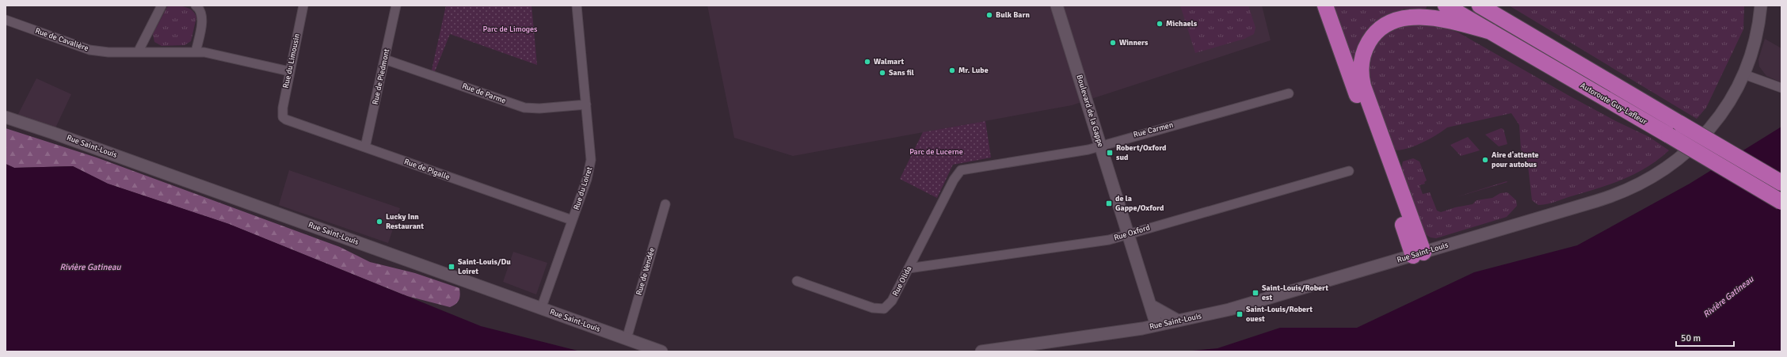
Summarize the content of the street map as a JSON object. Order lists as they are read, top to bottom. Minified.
{"streets":{"highway":["Autoroute Guy-Lafleur"],"main road":["Boulevard de la Gappe","Rue Saint-Louis"],"street":["Rue de Cavalière","Rue du Limousin","Rue de Piedmont","Rue de Parme","Rue Carmen","Rue de Pigalle","Rue du Loiret","Rue Oxford","Rue de Vendée","Rue Olida"]},"crossings":[["Rue de Cavalière","Rue du Limousin"],["Rue du Limousin","Rue de Pigalle"],["Rue de Piedmont","Rue de Parme"],["Rue de Piedmont","Rue de Pigalle"],["Rue de Parme","Rue du Loiret"],["Boulevard de la Gappe","Rue Carmen"],["Boulevard de la Gappe","Rue Saint-Louis"],["Boulevard de la Gappe","Rue Oxford"],["Rue Carmen","Rue Olida"],["Rue Saint-Louis","Rue du Loiret"],["Rue Saint-Louis","Rue de Vendée"],["Rue de Pigalle","Rue du Loiret"],["Rue Oxford","Rue Olida"]],"water":["Rivière Gatineau"],"parks":["Parc de Limoges","Parc de Lucerne"],"places":{"other":["Bulk Barn","Michaels","Winners","Walmart","Mr. Lube","Sans fil","Aire d'attente pour autobus","Lucky Inn Restaurant"],"transit":["Robert/Oxford sud","de la Gappe/Oxford","Saint-Louis/Du Loiret","Saint-Louis/Robert est","Saint-Louis/Robert ouest"]},"scale_bar":"50 m"}
